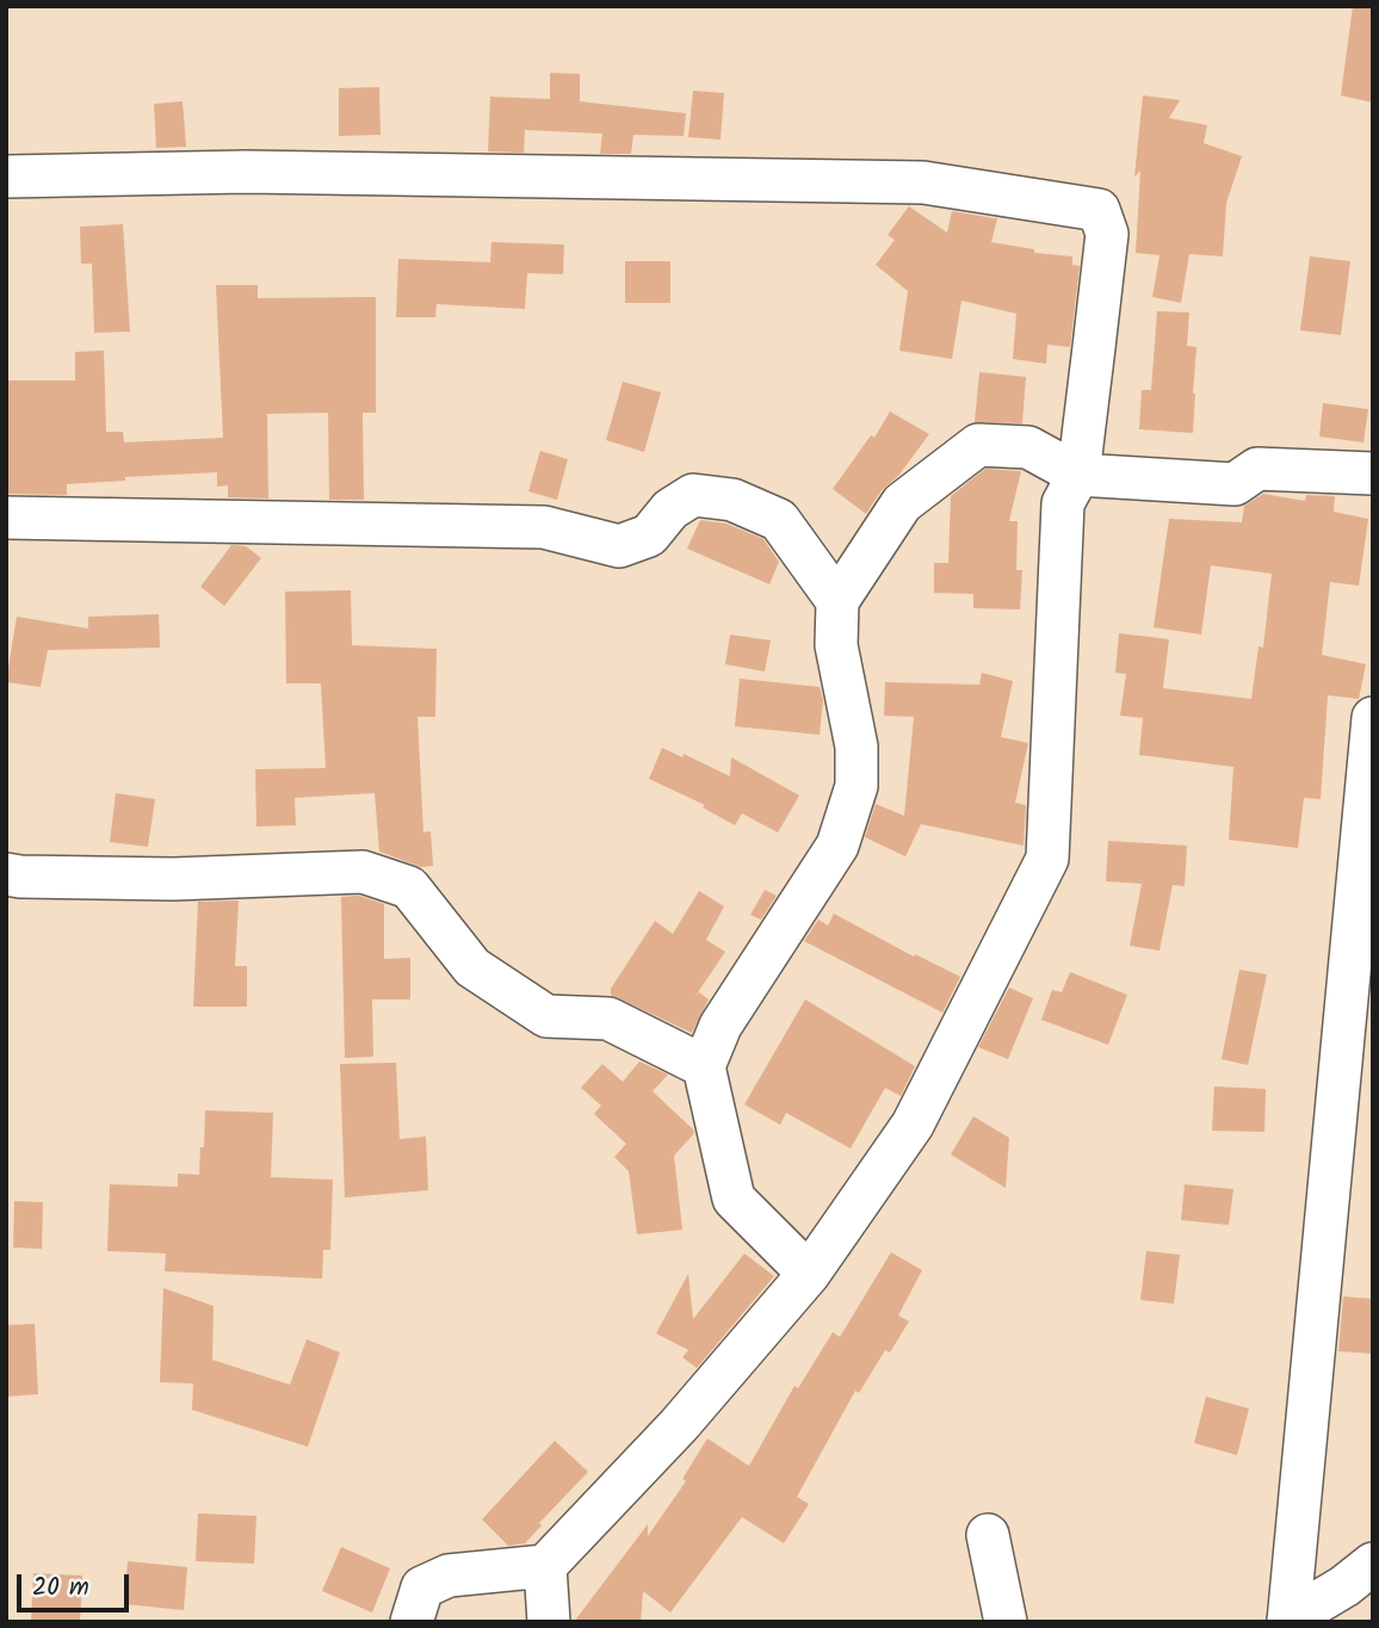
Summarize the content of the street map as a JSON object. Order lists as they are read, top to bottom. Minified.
{"scale_bar":"20 m"}
